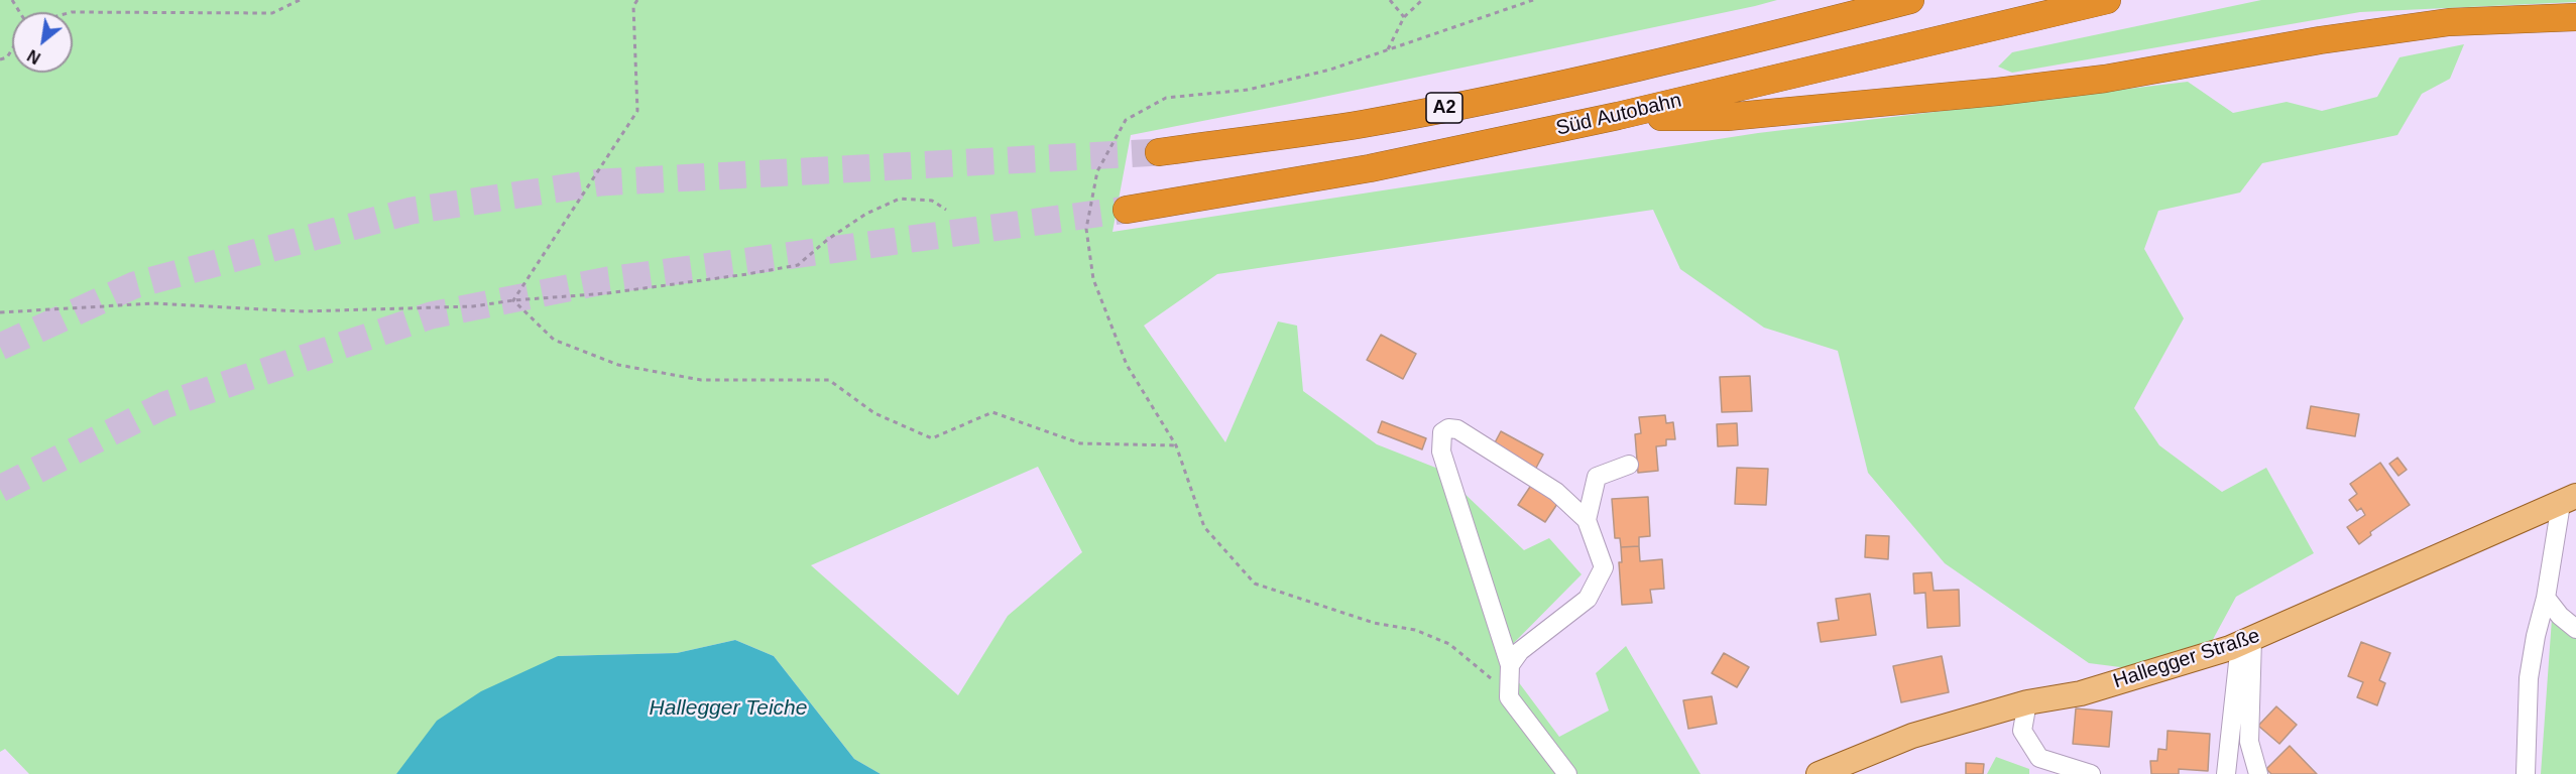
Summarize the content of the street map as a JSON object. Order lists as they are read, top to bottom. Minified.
{"streets":{"highway":["A2","Süd Autobahn"],"main road":["Hallegger Straße"]},"water":["Hallegger Teiche"],"north":"bottom left"}
